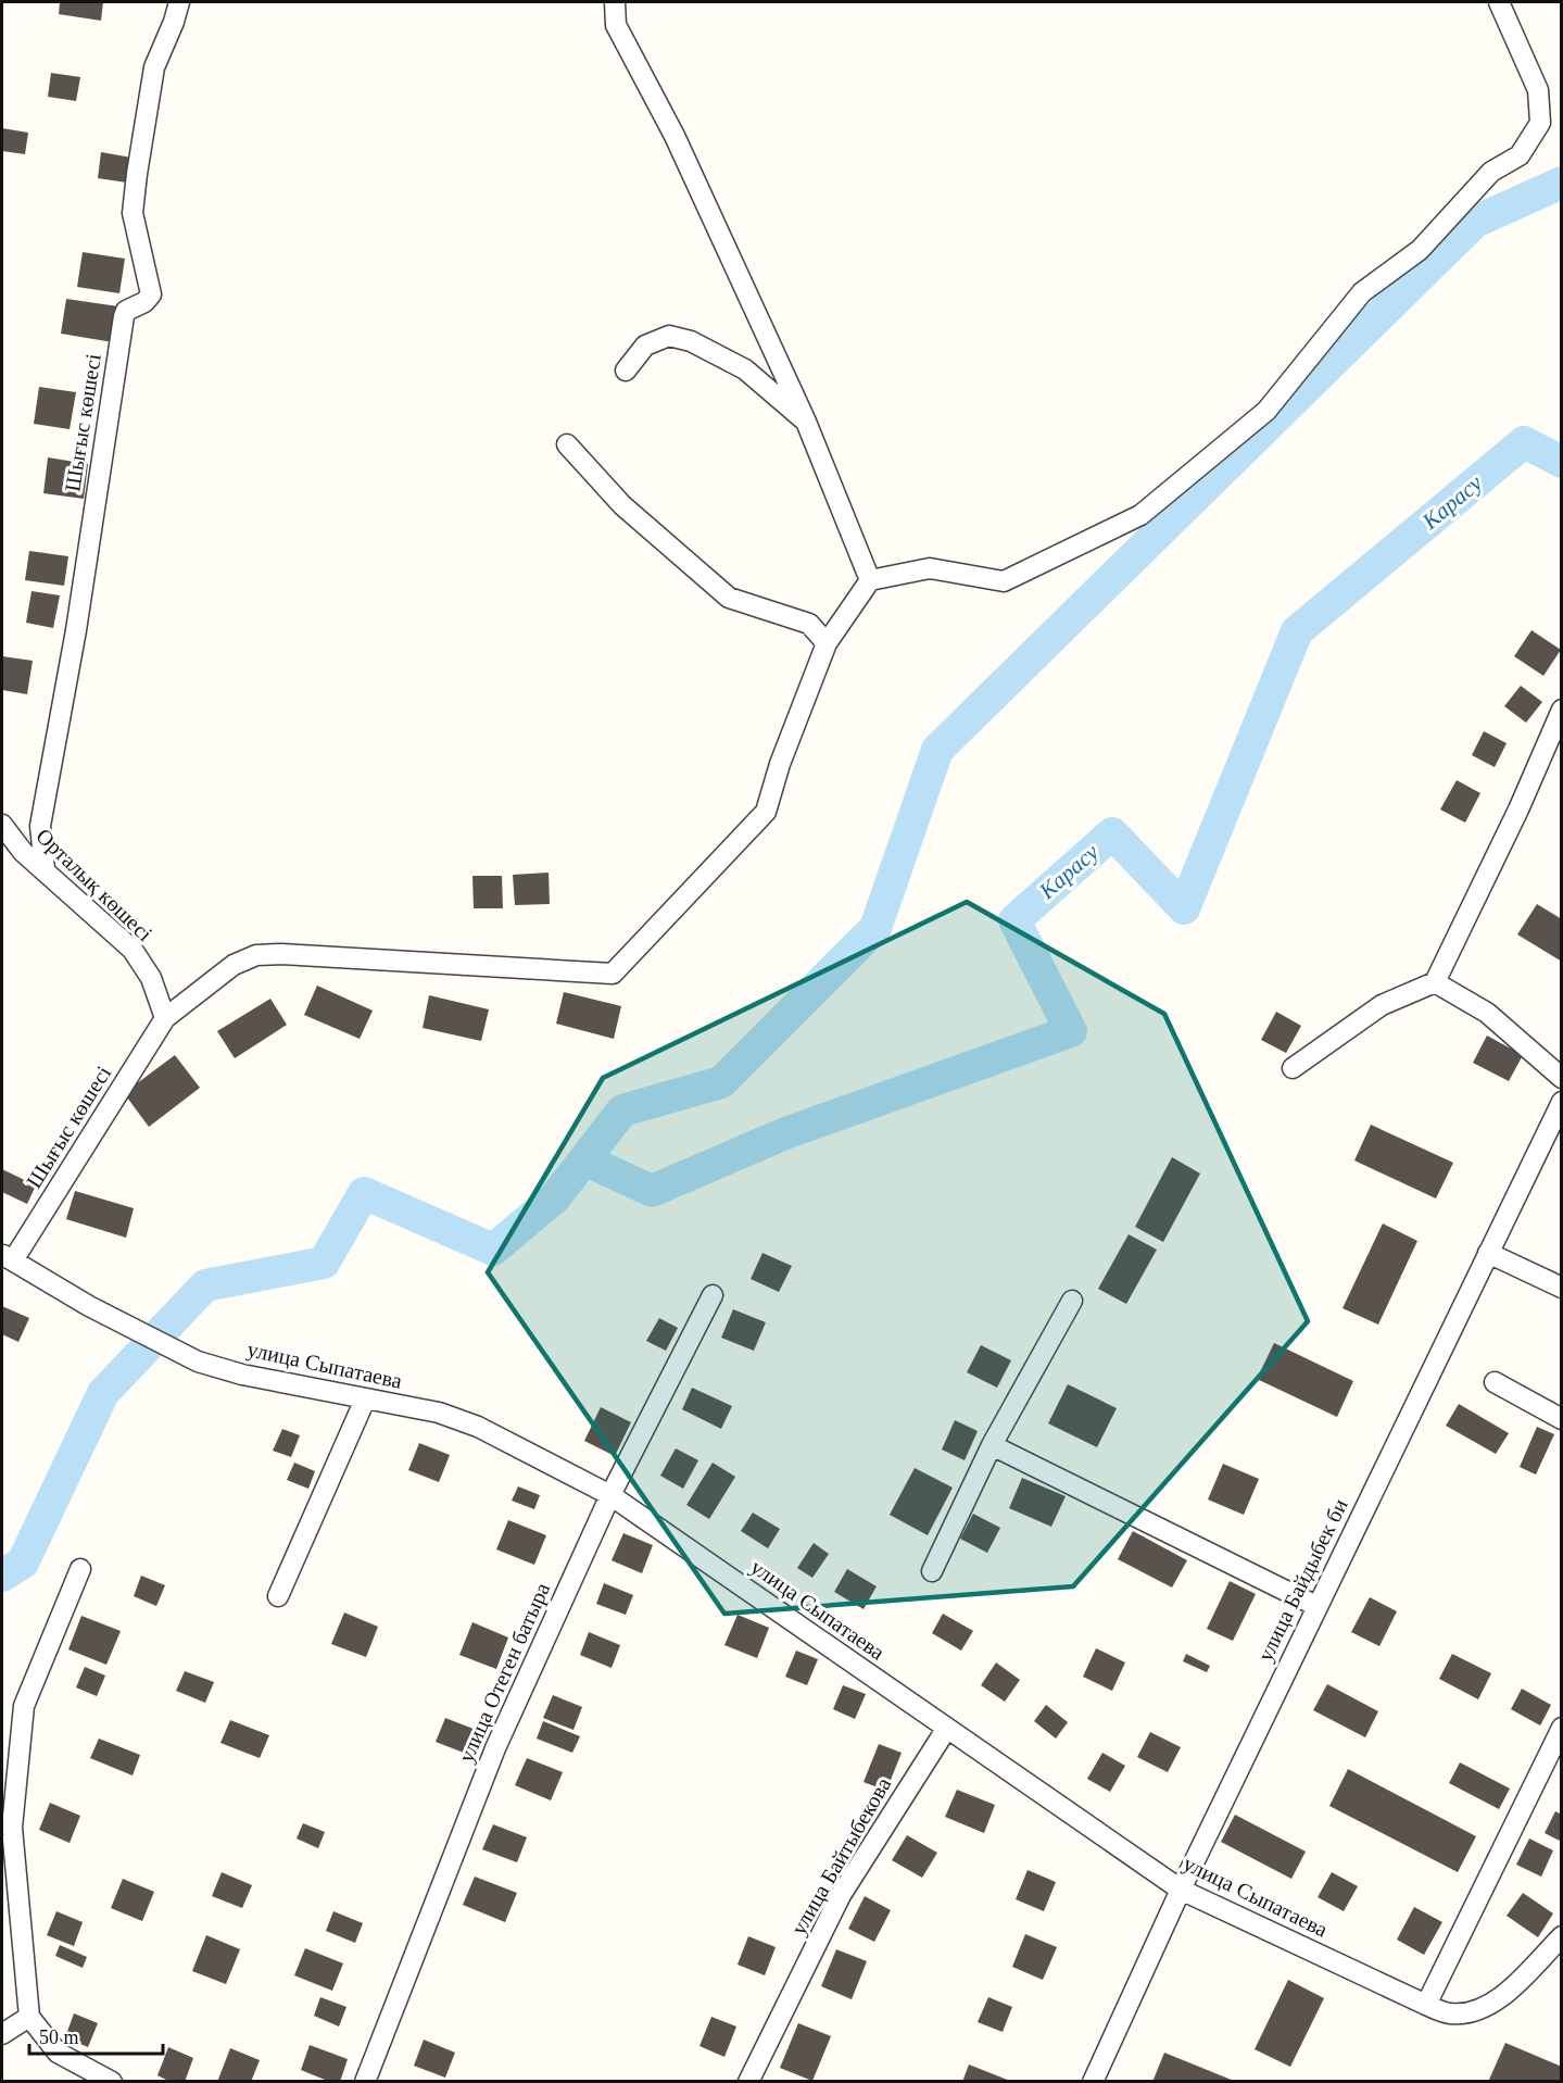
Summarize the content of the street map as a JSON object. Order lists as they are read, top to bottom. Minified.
{"streets":{"street":["Шығыс көшесі","Орталық көшесі","улица Сыпатаева","улица Байдыбек би","улица Отеген батыра","улица Байтыбекова"]},"crossings":[["Шығыс көшесі","Орталық көшесі"],["Шығыс көшесі","улица Сыпатаева"],["улица Сыпатаева","улица Байдыбек би"],["улица Сыпатаева","улица Отеген батыра"],["улица Сыпатаева","улица Байтыбекова"]],"water":["Карасу"],"scale_bar":"50 m"}
